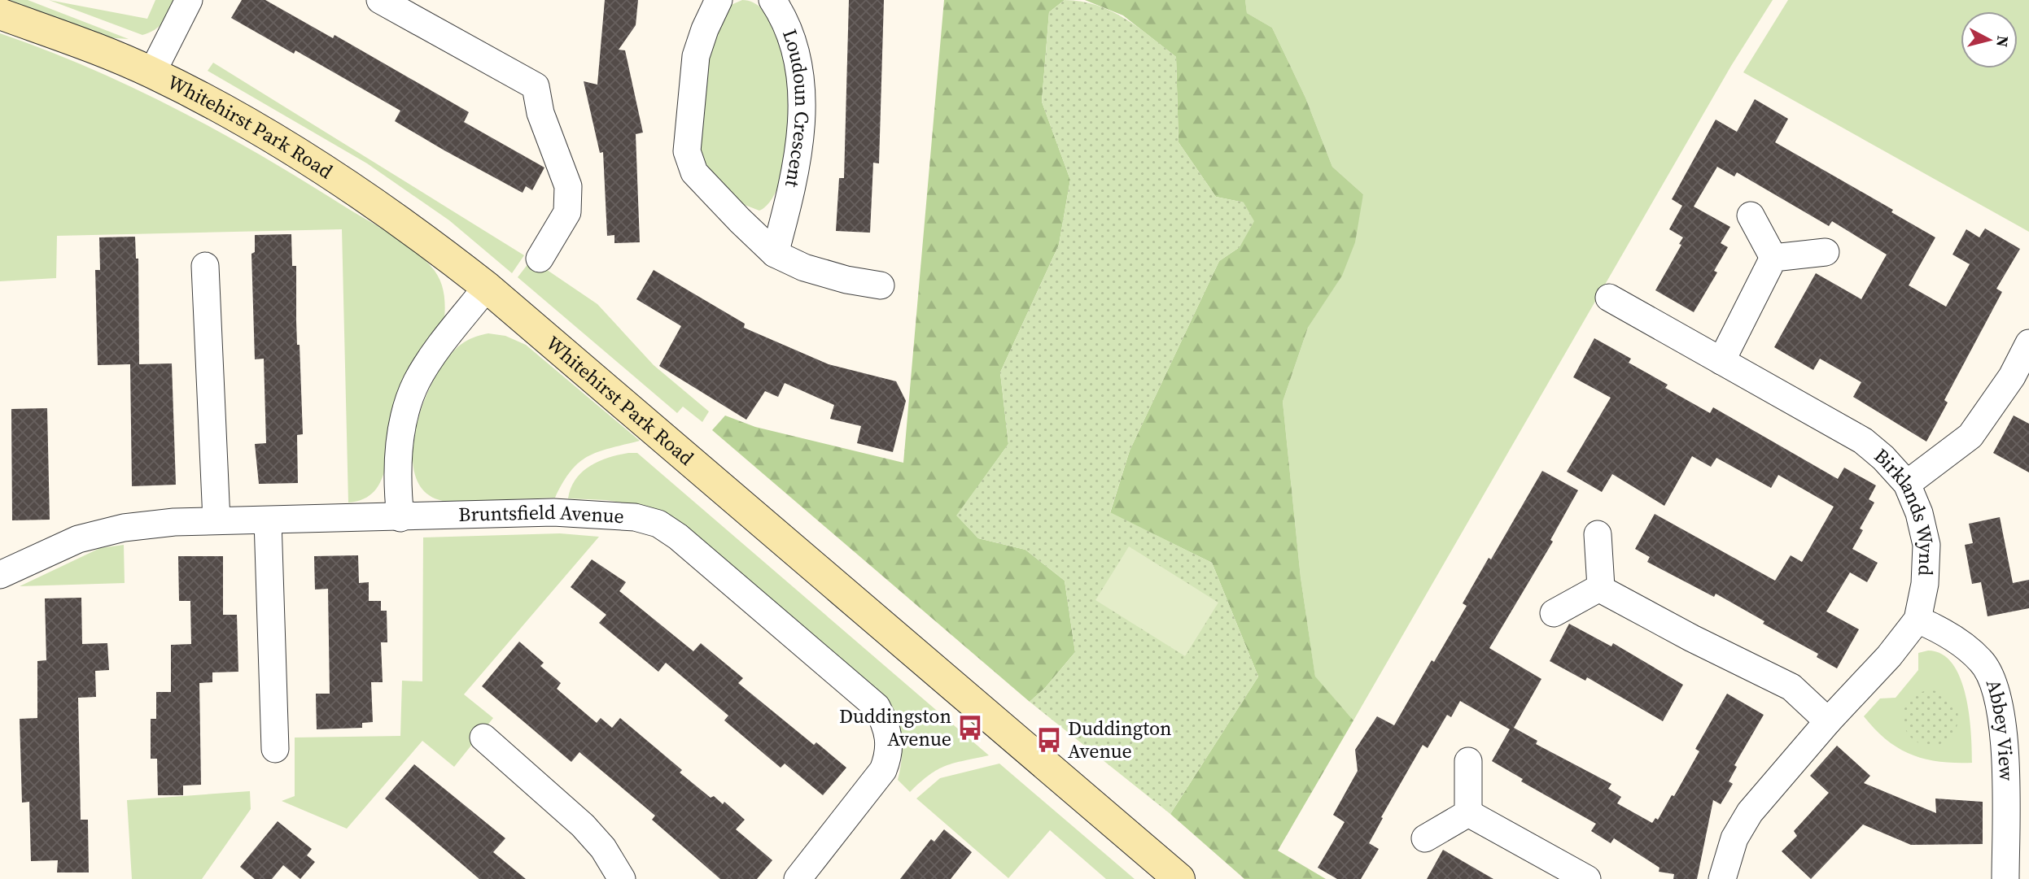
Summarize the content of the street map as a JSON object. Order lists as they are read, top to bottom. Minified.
{"streets":{"street":["Loudoun Crescent","Whitehirst Park Road","Birklands Wynd","Bruntsfield Avenue","Abbey View"]},"crossings":[["Birklands Wynd","Abbey View"]],"places":{"bus stop":["Duddingston Avenue","Duddington Avenue"]},"north":"right"}
